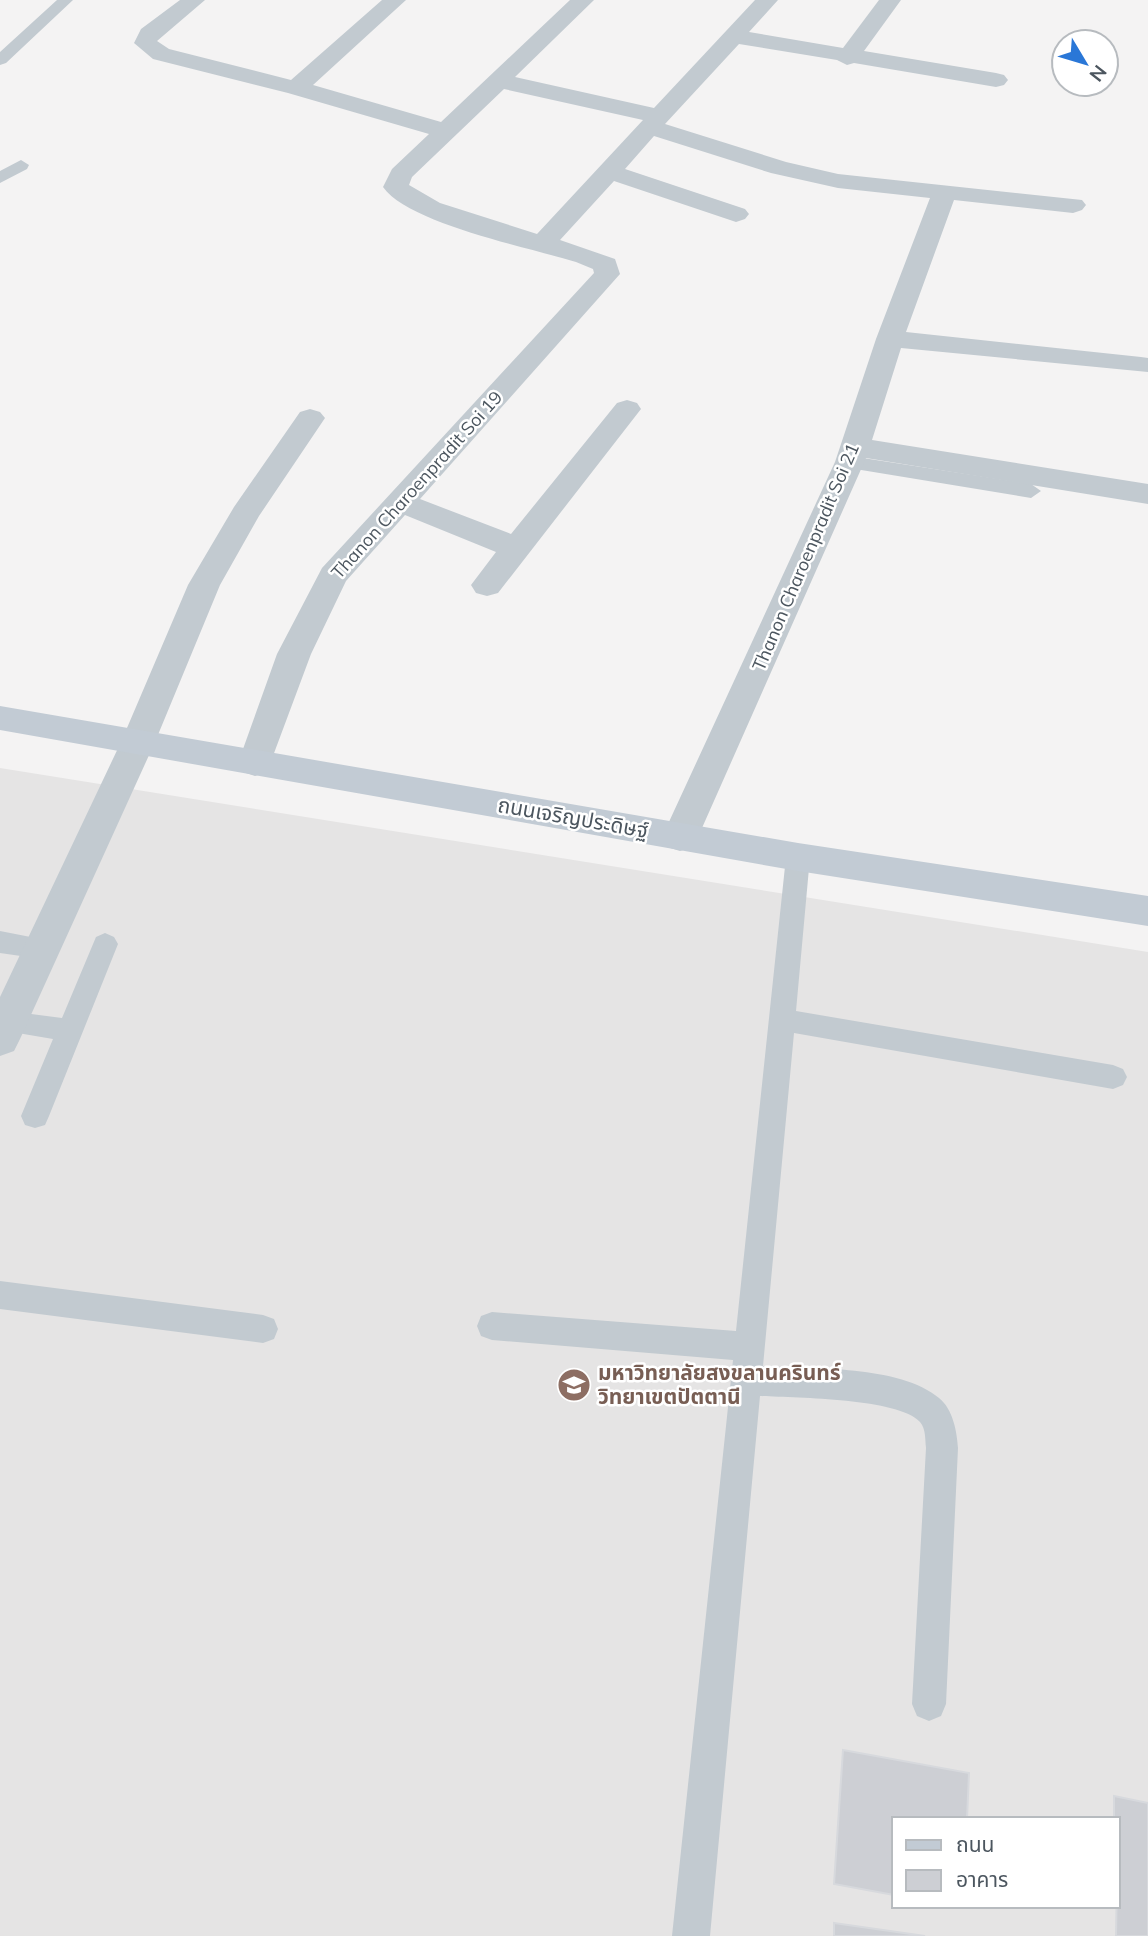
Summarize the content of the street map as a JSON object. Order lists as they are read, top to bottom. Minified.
{"streets":{"main road":["ถนนเจริญประดิษฐ์"],"street":["Thanon Charoenpradit Soi 19","Thanon Charoenpradit Soi 21"]},"crossings":[["Thanon Charoenpradit Soi 19","ถนนเจริญประดิษฐ์"],["Thanon Charoenpradit Soi 21","ถนนเจริญประดิษฐ์"]],"places":{"school or university":["มหาวิทยาลัยสงขลานครินทร์ วิทยาเขตปัตตานี"]},"legend":["ถนน","อาคาร"],"north":"bottom right"}
